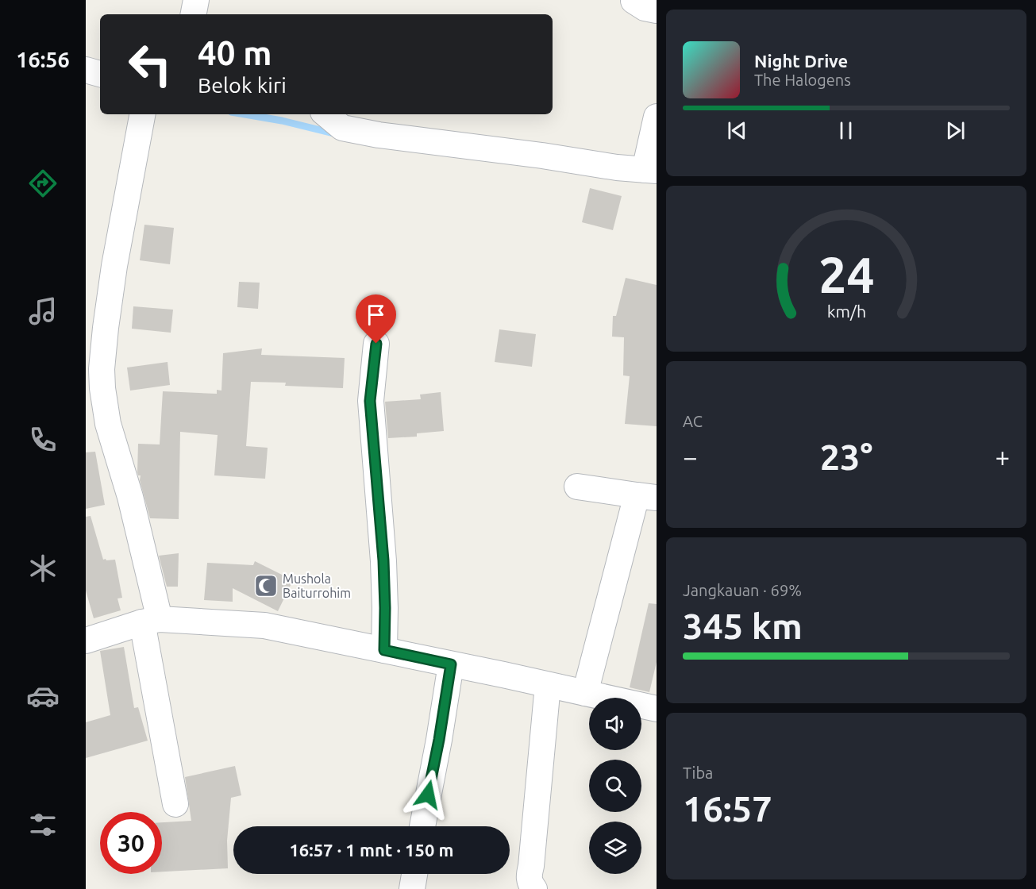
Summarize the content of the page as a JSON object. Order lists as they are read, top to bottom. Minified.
{"places":{"mosque":["Mushola Baiturrohim"]},"page":{"tabs":"16:56","turn":["40 m","Belok kiri"],"song":["Night Drive","The Halogens"],"tile":["AC",["Jangkauan · 69%","345 km"],["Tiba","16:57"]],"heat":["−","23°","+"],"limit":"30","trip":"16:57 · 1 mnt · 150 m","gauge":["24","km/h"]}}
